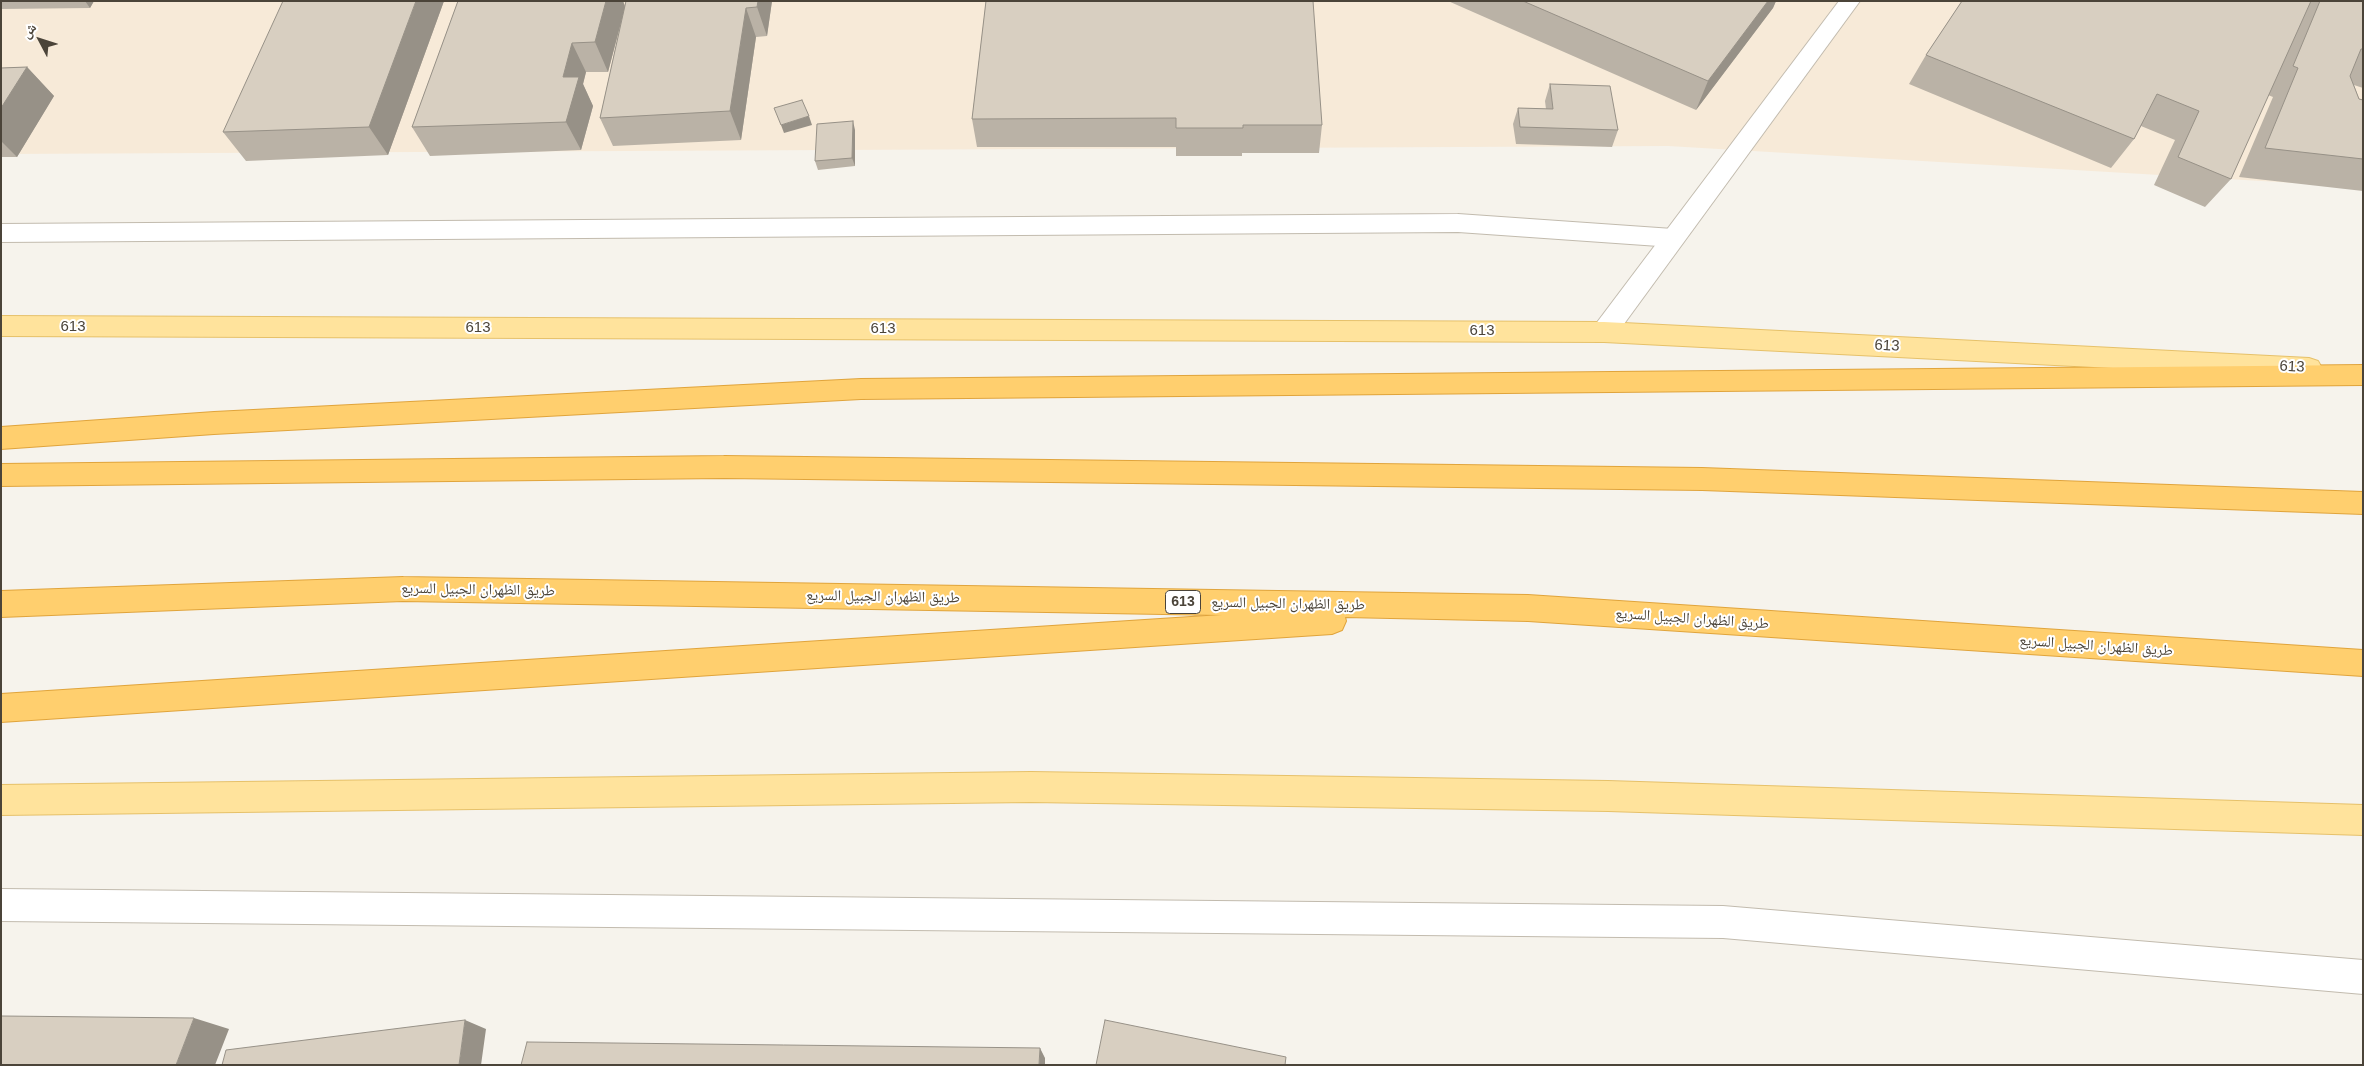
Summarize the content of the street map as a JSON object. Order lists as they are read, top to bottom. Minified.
{"streets":{"highway":["613","طريق الظهران الجبيل السريع"]},"north":"top left"}
